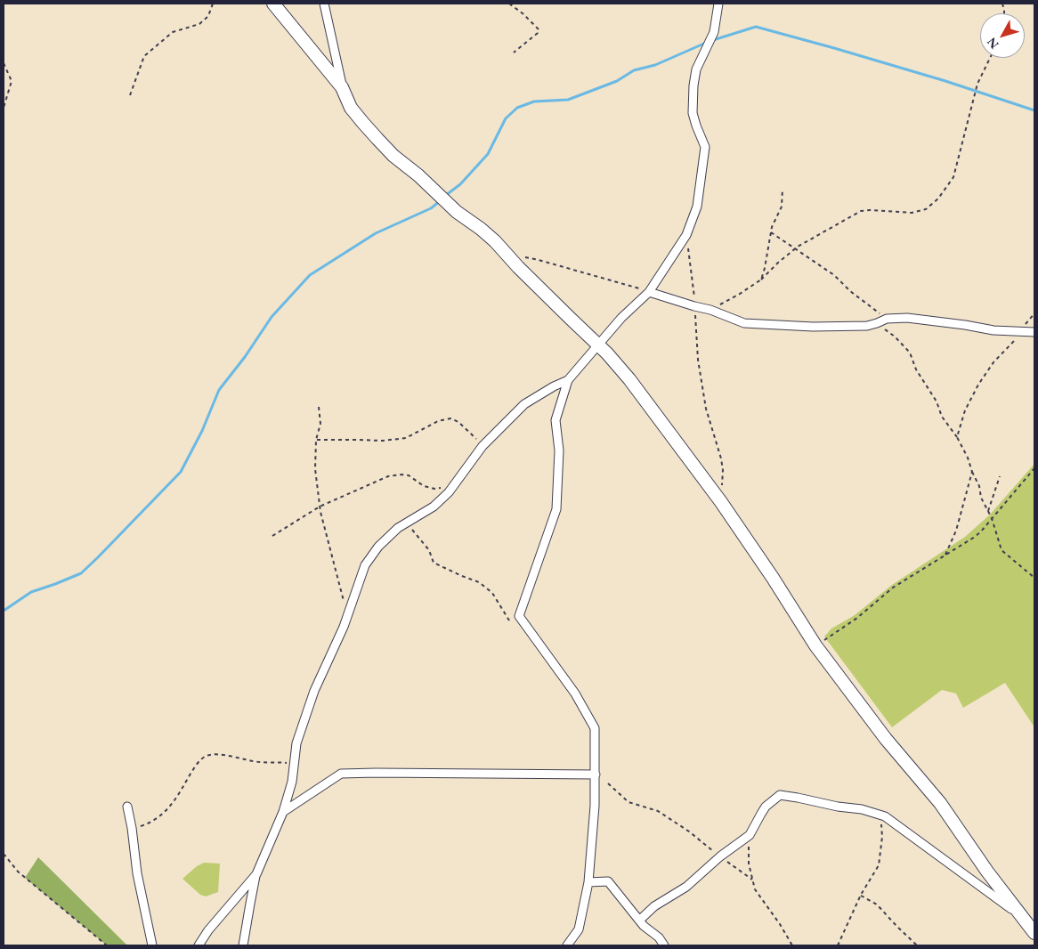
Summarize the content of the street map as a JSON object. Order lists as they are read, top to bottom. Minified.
{"north":"bottom left"}
